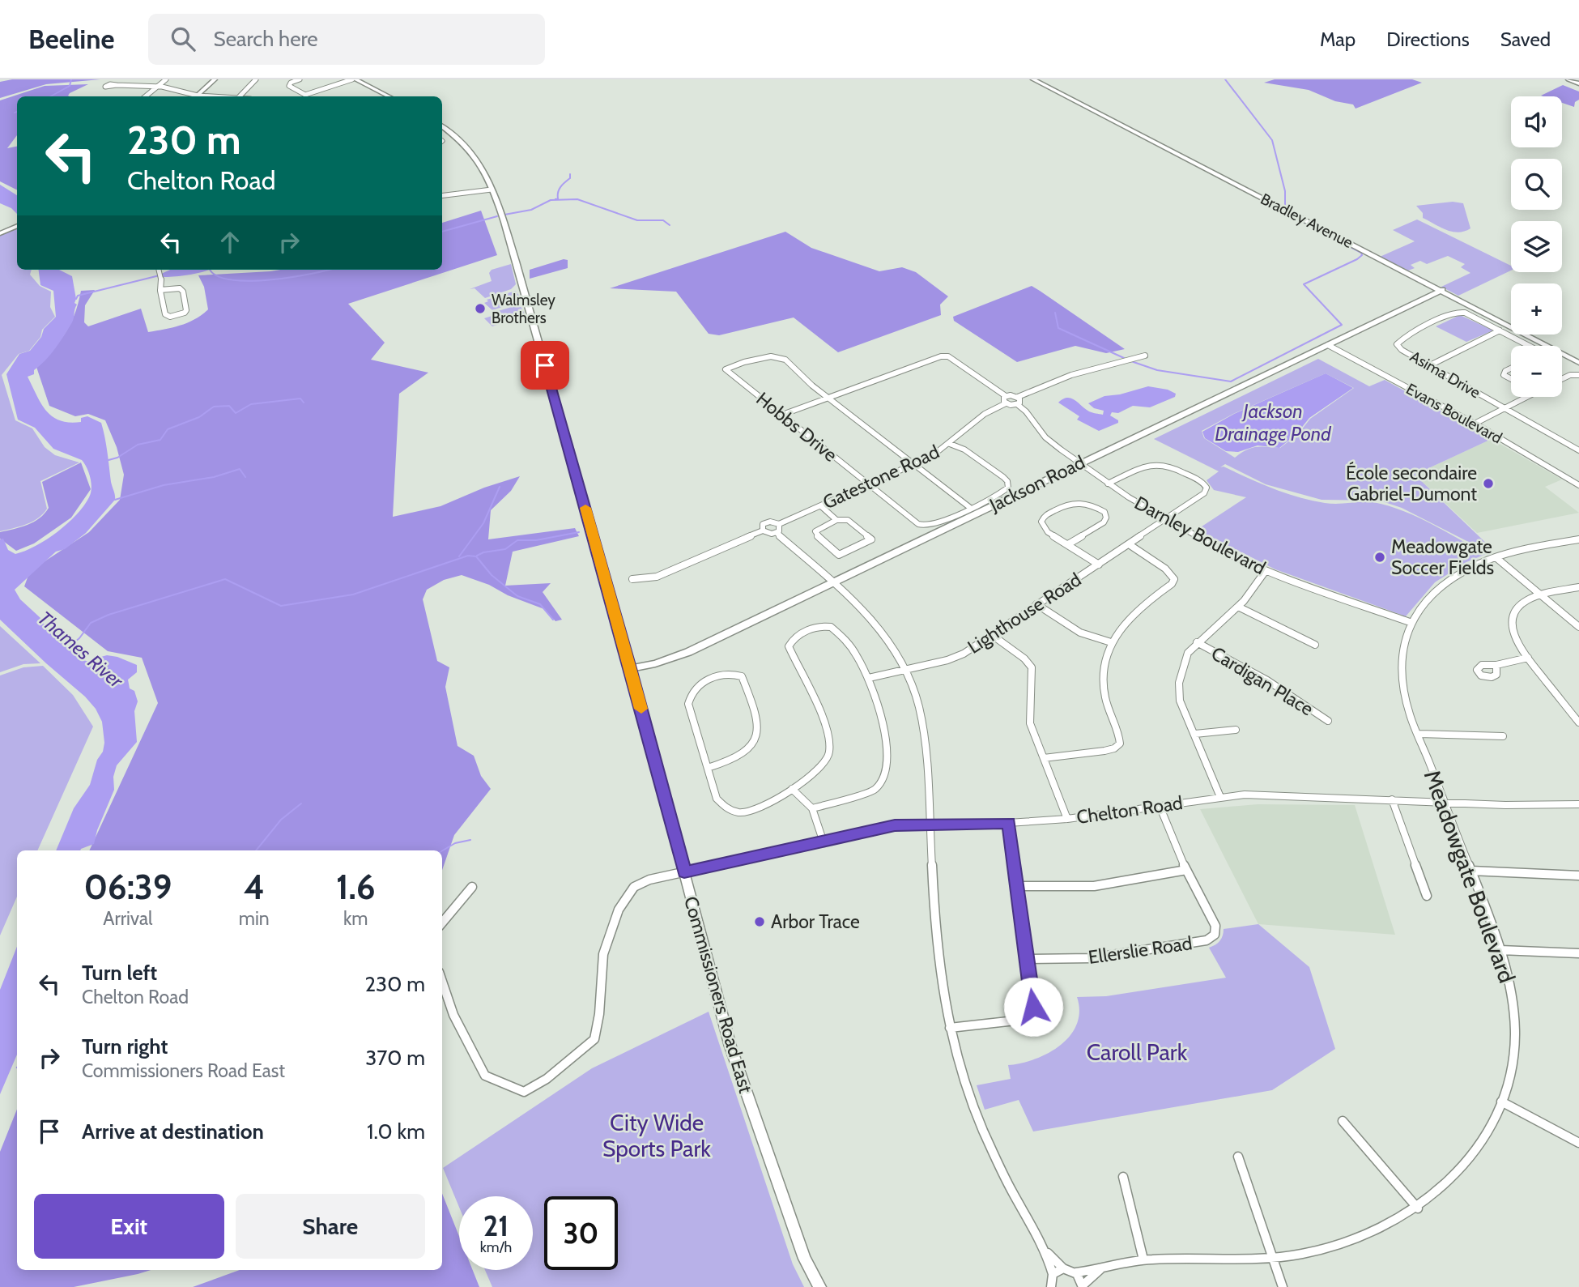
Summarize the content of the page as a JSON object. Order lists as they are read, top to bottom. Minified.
{"streets":{"main road":["Bradley Avenue","Jackson Road","Commissioners Road East"],"street":["Asima Drive","Evans Boulevard","Hobbs Drive","Gatestone Road","Darnley Boulevard","Lighthouse Road","Cardigan Place","Chelton Road","Meadowgate Boulevard","Ellerslie Road"]},"crossings":[["Bradley Avenue","Jackson Road"],["Evans Boulevard","Jackson Road"],["Hobbs Drive","Gatestone Road"],["Jackson Road","Darnley Boulevard"],["Jackson Road","Commissioners Road East"],["Darnley Boulevard","Lighthouse Road"],["Darnley Boulevard","Meadowgate Boulevard"],["Chelton Road","Meadowgate Boulevard"],["Chelton Road","Ellerslie Road"],["Chelton Road","Commissioners Road East"]],"water":["Jackson Drainage Pond","Thames River"],"parks":["Caroll Park","City Wide Sports Park"],"places":["Walmsley Brothers","École secondaire Gabriel-Dumont","Meadowgate Soccer Fields","Arbor Trace"],"page":{"header":"Beeline","search":"Search here","nav":["Map","Directions","Saved"],"map_buttons":["+","−"],"turn":["230 m","Chelton Road"],"eta":["06:39","Arrival","4","min","1.6","km"],"list":[{"name":"Turn left","note":"Chelton Road","value":"230 m"},{"name":"Turn right","note":"Commissioners Road East","value":"370 m"},{"name":"Arrive at destination","value":"1.0 km"}],"buttons":["Exit","Share"],"speed":"21 km/h","limit":"30"}}
